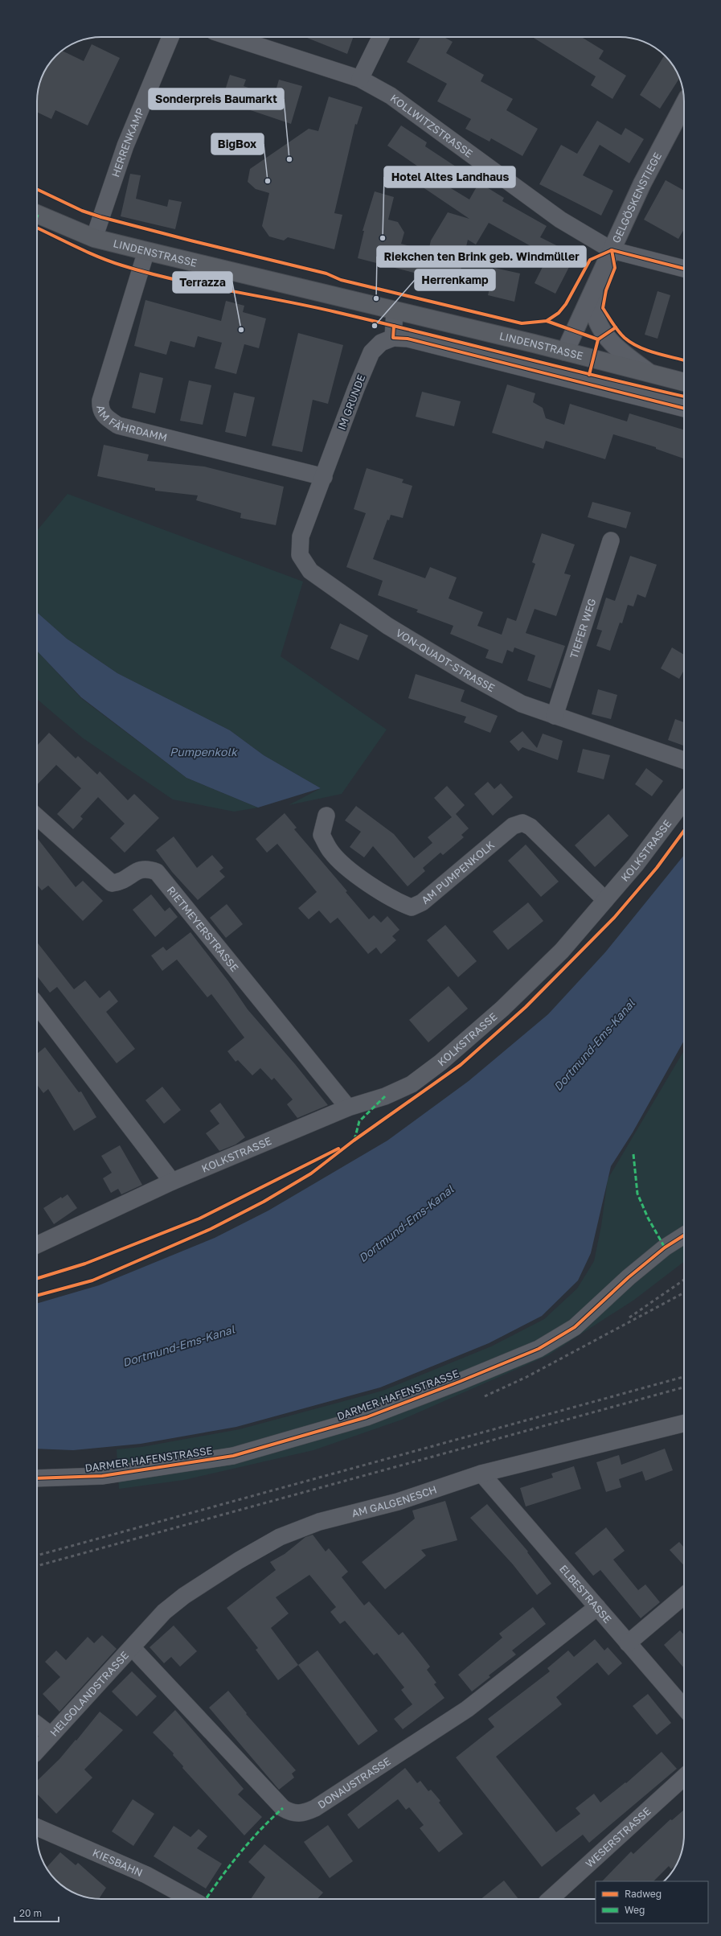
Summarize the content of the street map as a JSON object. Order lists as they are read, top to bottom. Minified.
{"streets":{"main road":["LINDENSTRASSE"],"street":["KOLLWITZSTRASSE","HERRENKAMP","GELGÖSKENSTIEGE","IM GRUNDE","AM FÄHRDAMM","TIEFER WEG","VON-QUADT-STRASSE","KOLKSTRASSE","AM PUMPENKOLK","RIETMEYERSTRASSE","DARMER HAFENSTRASSE","AM GALGENESCH","ELBESTRASSE","HELGOLANDSTRASSE","DONAUSTRASSE","WESERSTRASSE","KIESBAHN"]},"crossings":[["KOLLWITZSTRASSE","GELGÖSKENSTIEGE"],["HERRENKAMP","LINDENSTRASSE"],["GELGÖSKENSTIEGE","LINDENSTRASSE"],["LINDENSTRASSE","AM FÄHRDAMM"],["IM GRUNDE","AM FÄHRDAMM"],["IM GRUNDE","VON-QUADT-STRASSE"],["AM FÄHRDAMM","VON-QUADT-STRASSE"],["TIEFER WEG","VON-QUADT-STRASSE"],["KOLKSTRASSE","AM PUMPENKOLK"],["KOLKSTRASSE","RIETMEYERSTRASSE"],["AM GALGENESCH","ELBESTRASSE"],["AM GALGENESCH","HELGOLANDSTRASSE"],["AM GALGENESCH","DONAUSTRASSE"],["ELBESTRASSE","DONAUSTRASSE"],["HELGOLANDSTRASSE","DONAUSTRASSE"]],"water":["Pumpenkolk","Dortmund-Ems-Kanal"],"places":["Sonderpreis Baumarkt","BigBox","Hotel Altes Landhaus","Riekchen ten Brink geb. Windmüller","Herrenkamp","Terrazza"],"legend":["Radweg","Weg"],"scale_bar":"20 m"}
